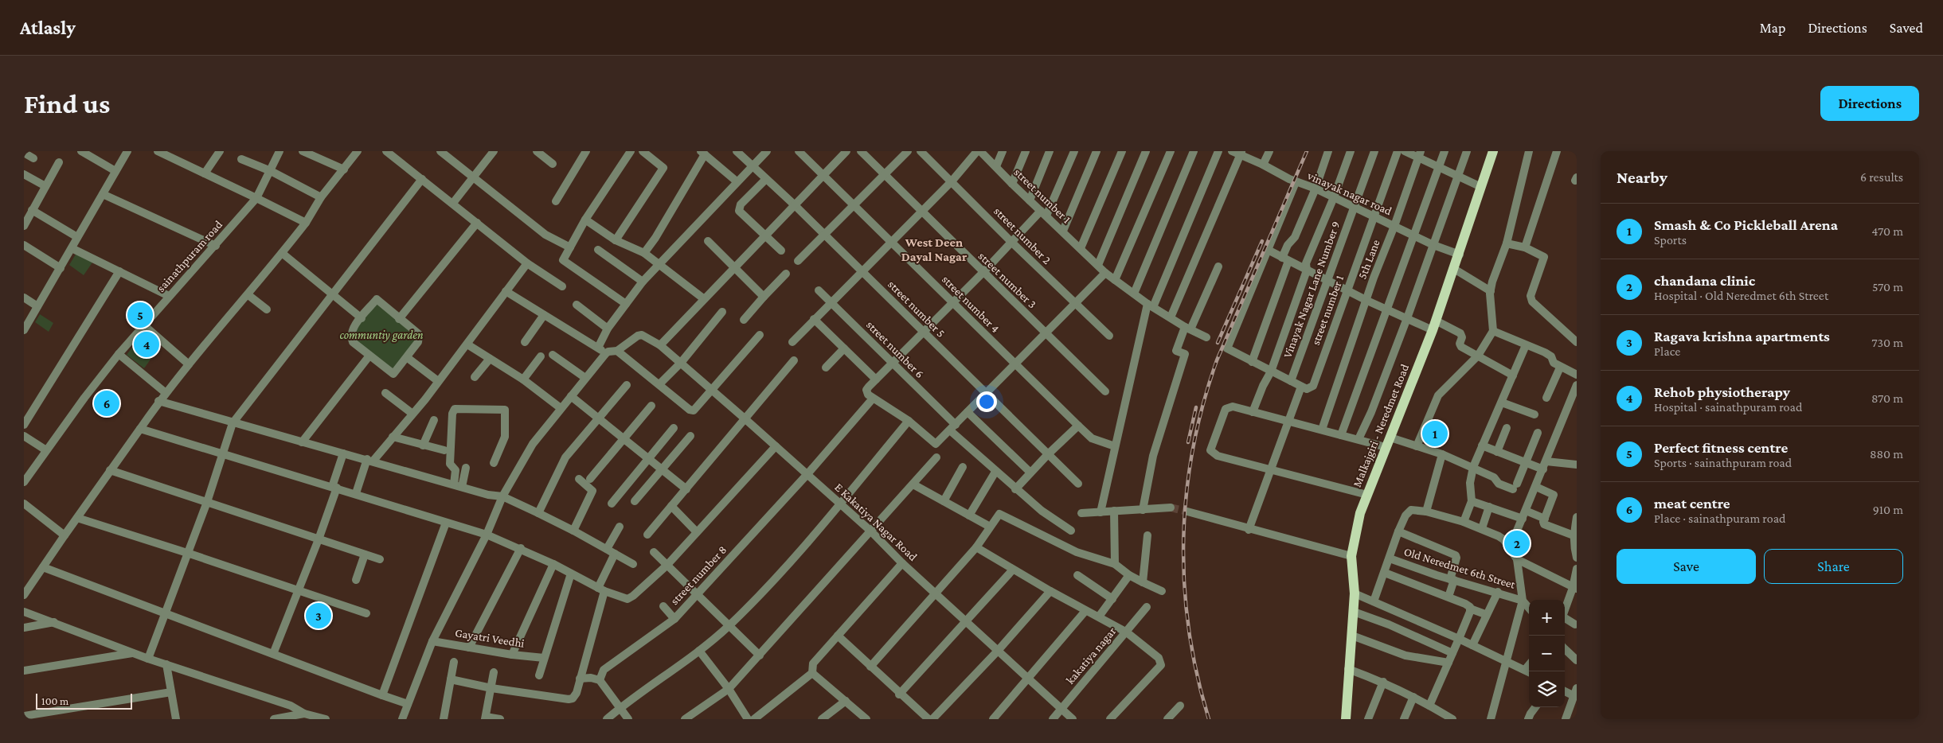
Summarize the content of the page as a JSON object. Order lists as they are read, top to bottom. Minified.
{"streets":{"main road":["Malkajgiri - Neredmet Road"],"street":["vinayak nagar road","street number 1","street number 2","sainathpuram road","5th Lane","street number 3","Vinayak Nagar Lane Number 9","street number 4","street number 5","street number 6","E Kakatiya Nagar Road","Old Neredmet 6th Street","street number 8","Gayatri Veedhi","kakatiya nagar"]},"crossings":[["vinayak nagar road","street number 1"],["vinayak nagar road","5th Lane"],["vinayak nagar road","Vinayak Nagar Lane Number 9"],["vinayak nagar road","Malkajgiri - Neredmet Road"],["E Kakatiya Nagar Road","street number 8"],["E Kakatiya Nagar Road","kakatiya nagar"]],"districts":["West Deen Dayal Nagar"],"parks":["communtiy garden"],"scale_bar":"100 m","page":{"header":"Atlasly","nav":["Map","Directions","Saved"],"buttons":["Directions",["Save","Share"]],"title":"Find us","heading":["Nearby","6 results"],"list":[{"mark":"1","name":"Smash & Co Pickleball Arena","note":"Sports","value":"470 m"},{"mark":"2","name":"chandana clinic","note":"Hospital · Old Neredmet 6th Street","value":"570 m"},{"mark":"3","name":"Ragava krishna apartments","note":"Place","value":"730 m"},{"mark":"4","name":"Rehob physiotherapy","note":"Hospital · sainathpuram road","value":"870 m"},{"mark":"5","name":"Perfect fitness centre","note":"Sports · sainathpuram road","value":"880 m"},{"mark":"6","name":"meat centre","note":"Place · sainathpuram road","value":"910 m"}],"pins":["5","4","6","1","2","3"],"map_buttons":["+","−"],"scale":"100 m"}}
